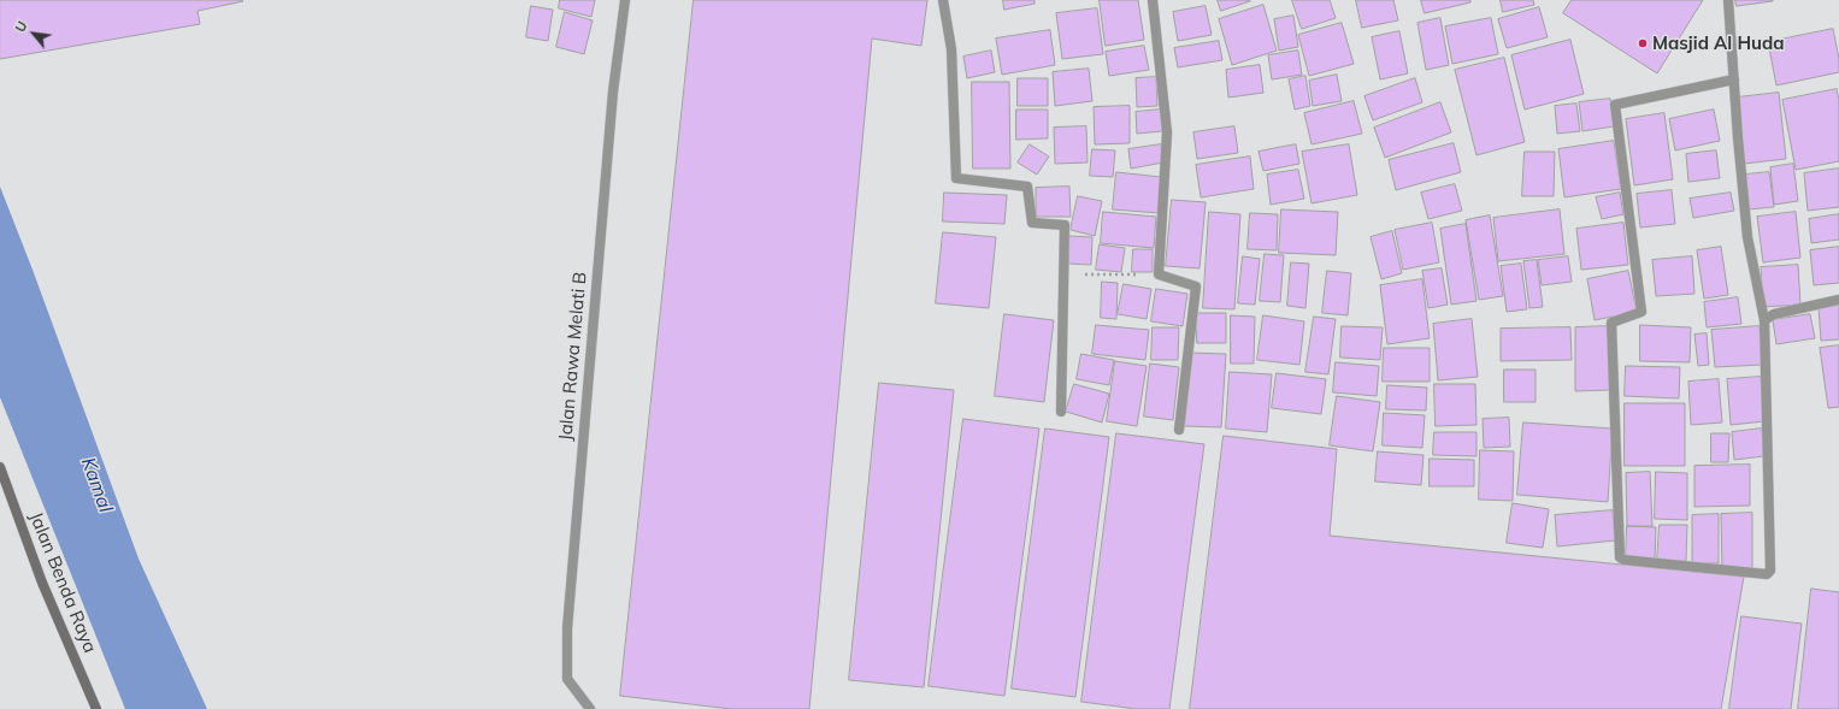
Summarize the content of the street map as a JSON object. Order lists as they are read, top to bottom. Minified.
{"streets":{"main road":["Jalan Benda Raya"],"street":["Jalan Rawa Melati B"]},"water":["Kamal"],"places":["Masjid Al Huda"],"north":"top left"}
